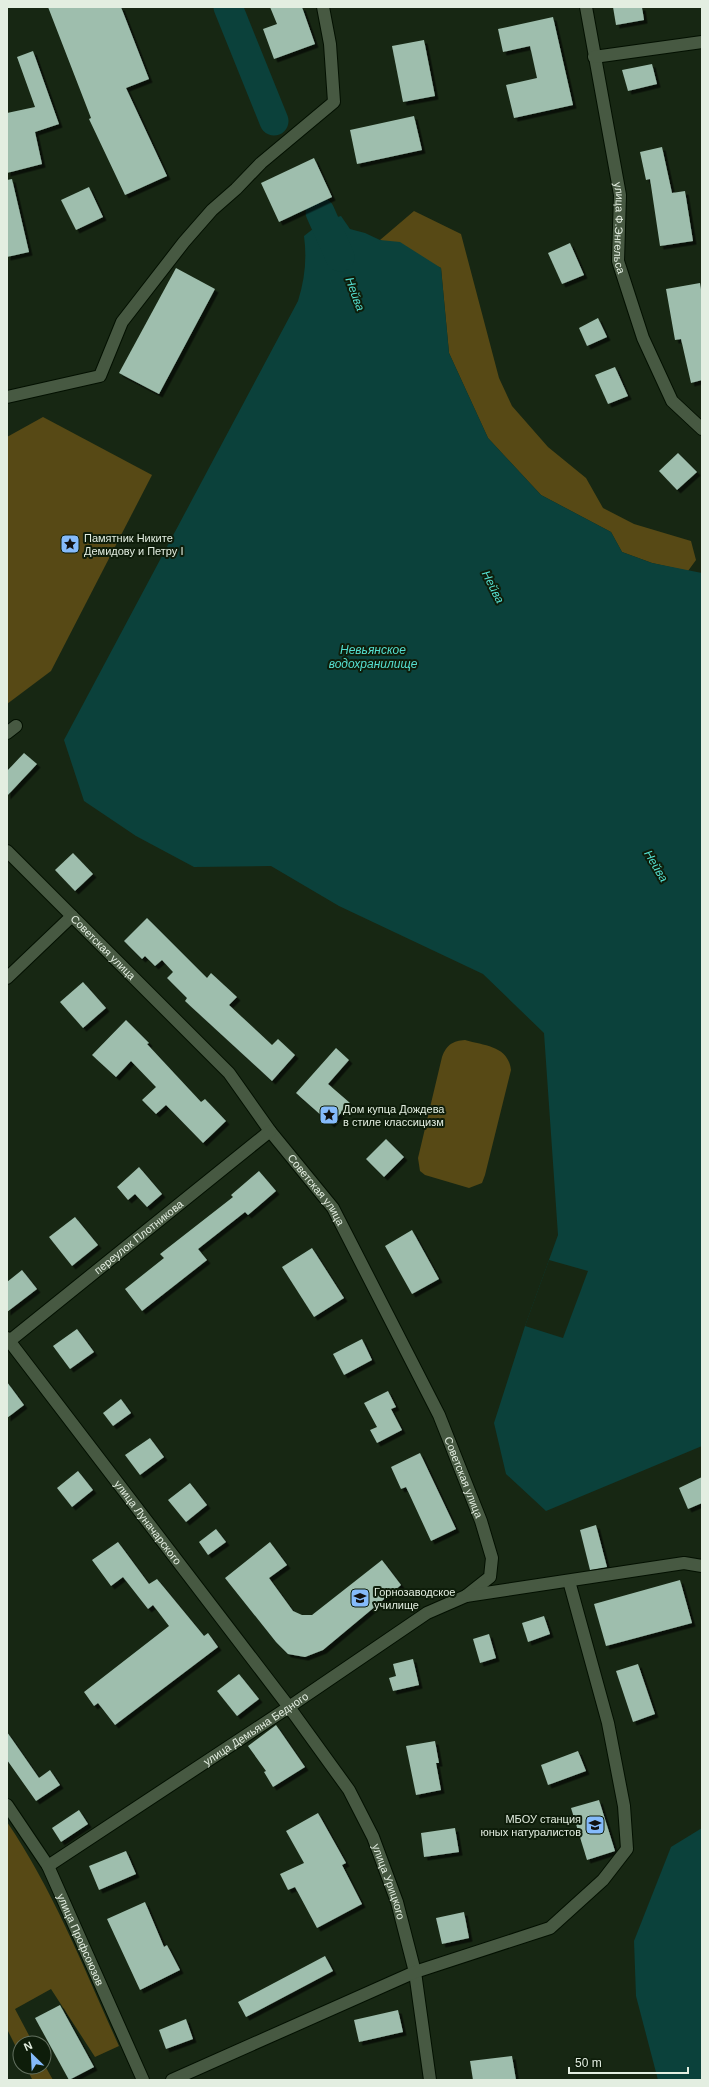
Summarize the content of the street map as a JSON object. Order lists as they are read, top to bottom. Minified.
{"streets":{"street":["улица Ф.Энгельса","Советская улица","переулок Плотникова","улица Луначарского","улица Демьяна Бедного","улица Урицкого","улица Профсоюзов"]},"crossings":[["Советская улица","переулок Плотникова"],["Советская улица","улица Демьяна Бедного"],["переулок Плотникова","улица Луначарского"],["улица Луначарского","улица Демьяна Бедного"],["улица Луначарского","улица Урицкого"],["улица Демьяна Бедного","улица Урицкого"],["улица Демьяна Бедного","улица Профсоюзов"]],"water":["Нейва","Невьянское водохранилище"],"places":{"place":["Памятник Никите Демидову и Петру I","Дом купца Дождева в стиле классицизм"],"school or university":["Горнозаводское училище","МБОУ станция юных натуралистов"]},"scale_bar":"50 m","north":"top left"}
